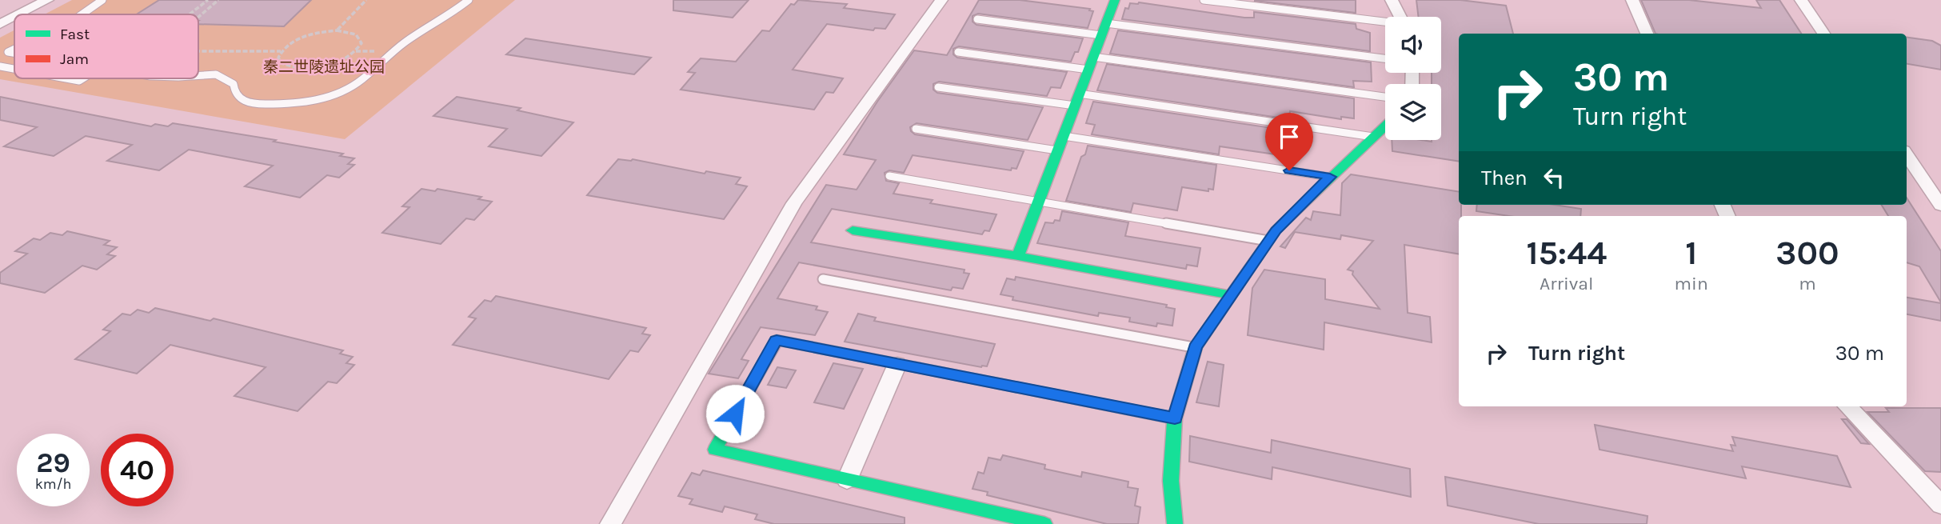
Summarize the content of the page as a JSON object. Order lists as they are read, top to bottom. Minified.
{"parks":["秦二世陵遗址公园"],"legend":["Fast","Jam"],"page":{"turn":["30 m","Turn right"],"then":"Then","eta":["15:44","Arrival","1","min","300","m"],"list":[{"name":"Turn right","value":"30 m"}],"speed":"29 km/h","limit":"40"}}
